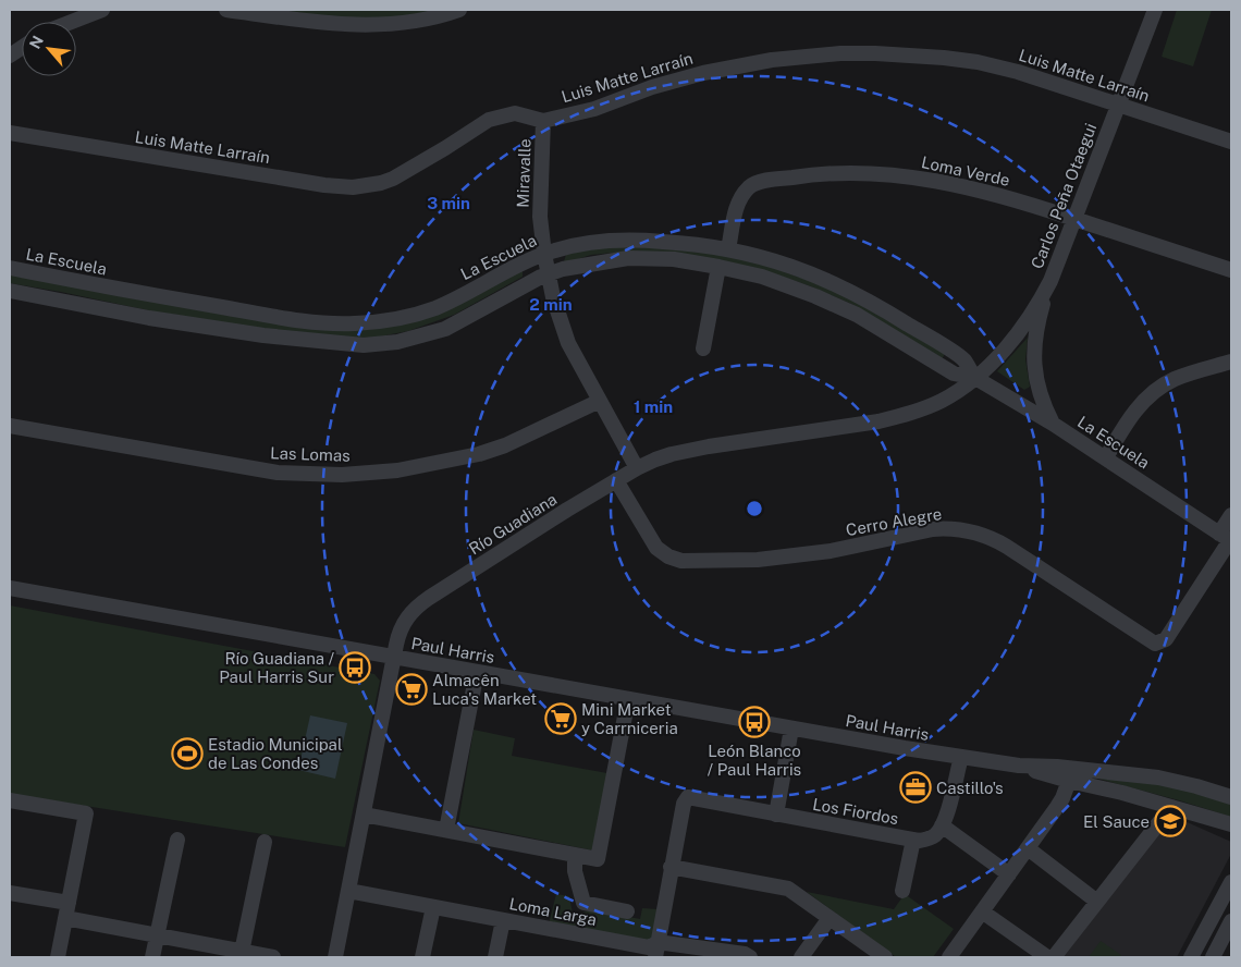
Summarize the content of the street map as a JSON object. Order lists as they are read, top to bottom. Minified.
{"streets":{"street":["Luis Matte Larraín","Loma Verde","Miravalle","Carlos Peña Otaegui","La Escuela","Las Lomas","Cerro Alegre","Río Guadiana","Paul Harris","Los Fiordos","Loma Larga"]},"crossings":[["Luis Matte Larraín","Miravalle"],["Luis Matte Larraín","Carlos Peña Otaegui"],["Loma Verde","Carlos Peña Otaegui"],["Loma Verde","La Escuela"],["Miravalle","La Escuela"],["Miravalle","Las Lomas"],["Miravalle","Río Guadiana"],["Carlos Peña Otaegui","La Escuela"],["Carlos Peña Otaegui","Río Guadiana"],["La Escuela","Cerro Alegre"],["La Escuela","Río Guadiana"],["Cerro Alegre","Río Guadiana"],["Río Guadiana","Paul Harris"],["Río Guadiana","Loma Larga"]],"places":{"bus stop":["Río Guadiana / Paul Harris Sur","León Blanco / Paul Harris"],"supermarket":["Almacên Luca's Market","Mini Market y Carrniceria"],"sports":["Estadio Municipal de Las Condes"],"office":["Castillo's"],"school or university":["El Sauce"]},"north":"top left","rings":["3 min","2 min","1 min"]}
